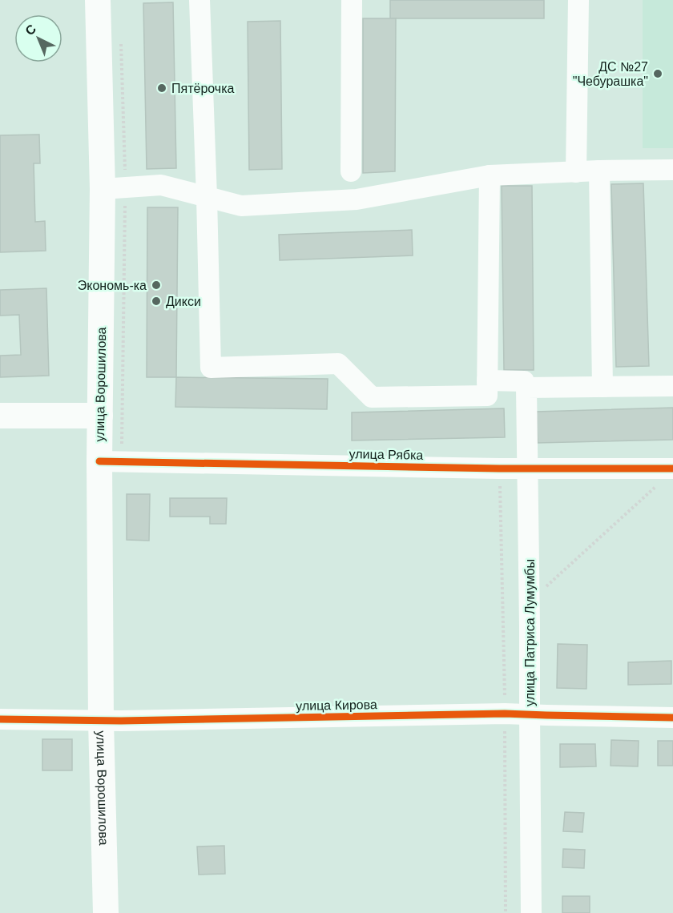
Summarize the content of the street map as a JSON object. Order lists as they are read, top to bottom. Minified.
{"streets":{"main road":["улица Ворошилова"],"street":["улица Рябка","улица Патриса Лумумбы","улица Кирова"]},"crossings":[["улица Ворошилова","улица Рябка"],["улица Ворошилова","улица Кирова"],["улица Рябка","улица Патриса Лумумбы"],["улица Патриса Лумумбы","улица Кирова"]],"places":["ДС №27 \"Чебурашка\"","Пятёрочка","Экономь-ка","Дикси"],"north":"top left"}
